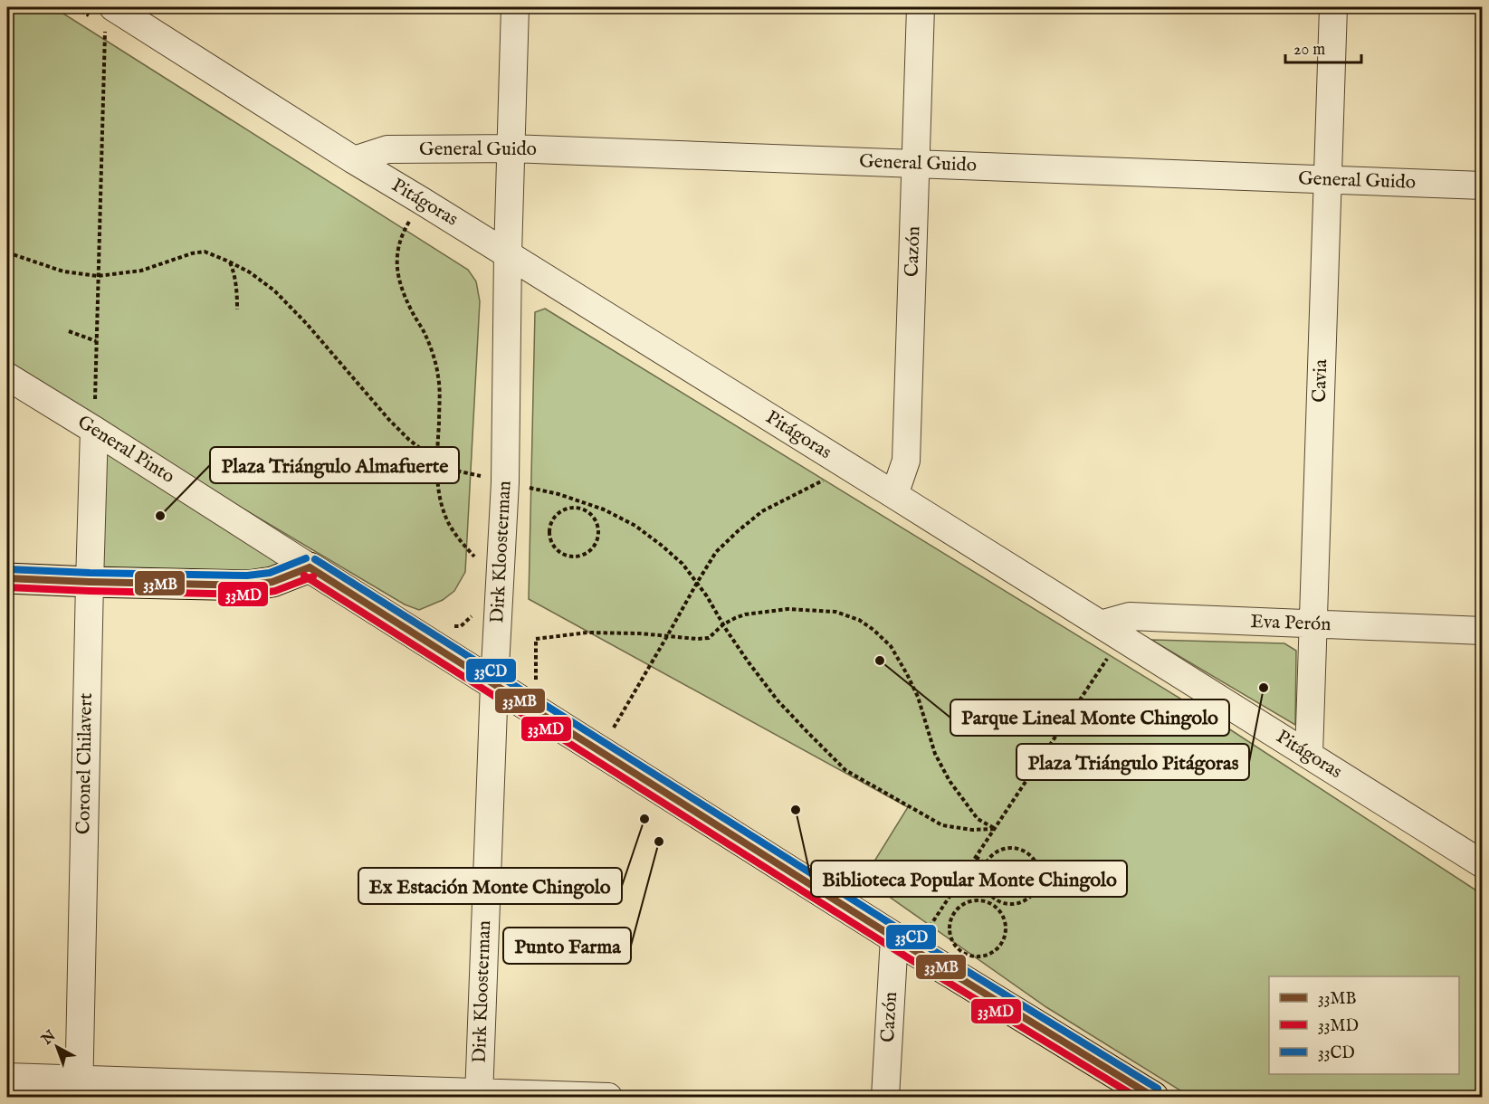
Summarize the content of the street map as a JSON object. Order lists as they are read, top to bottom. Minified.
{"streets":{"main road":["General Pinto"],"street":["General Guido","Pitágoras","Cazón","Cavia","Dirk Kloosterman","Eva Perón","Coronel Chilavert"]},"crossings":[["General Guido","Pitágoras"],["General Guido","Cazón"],["General Guido","Cavia"],["General Guido","Dirk Kloosterman"],["Pitágoras","Cazón"],["Pitágoras","Cavia"],["Pitágoras","Dirk Kloosterman"],["Pitágoras","Eva Perón"],["Cazón","General Pinto"],["Cavia","Eva Perón"],["General Pinto","Dirk Kloosterman"],["General Pinto","Coronel Chilavert"]],"places":["Plaza Triángulo Almafuerte","Parque Lineal Monte Chingolo","Plaza Triángulo Pitágoras","Biblioteca Popular Monte Chingolo","Ex Estación Monte Chingolo","Punto Farma"],"lines":["transit line 33CD","transit line 33MB","transit line 33MD"],"legend":["33MB","33MD","33CD"],"scale_bar":"20 m","north":"top left"}
